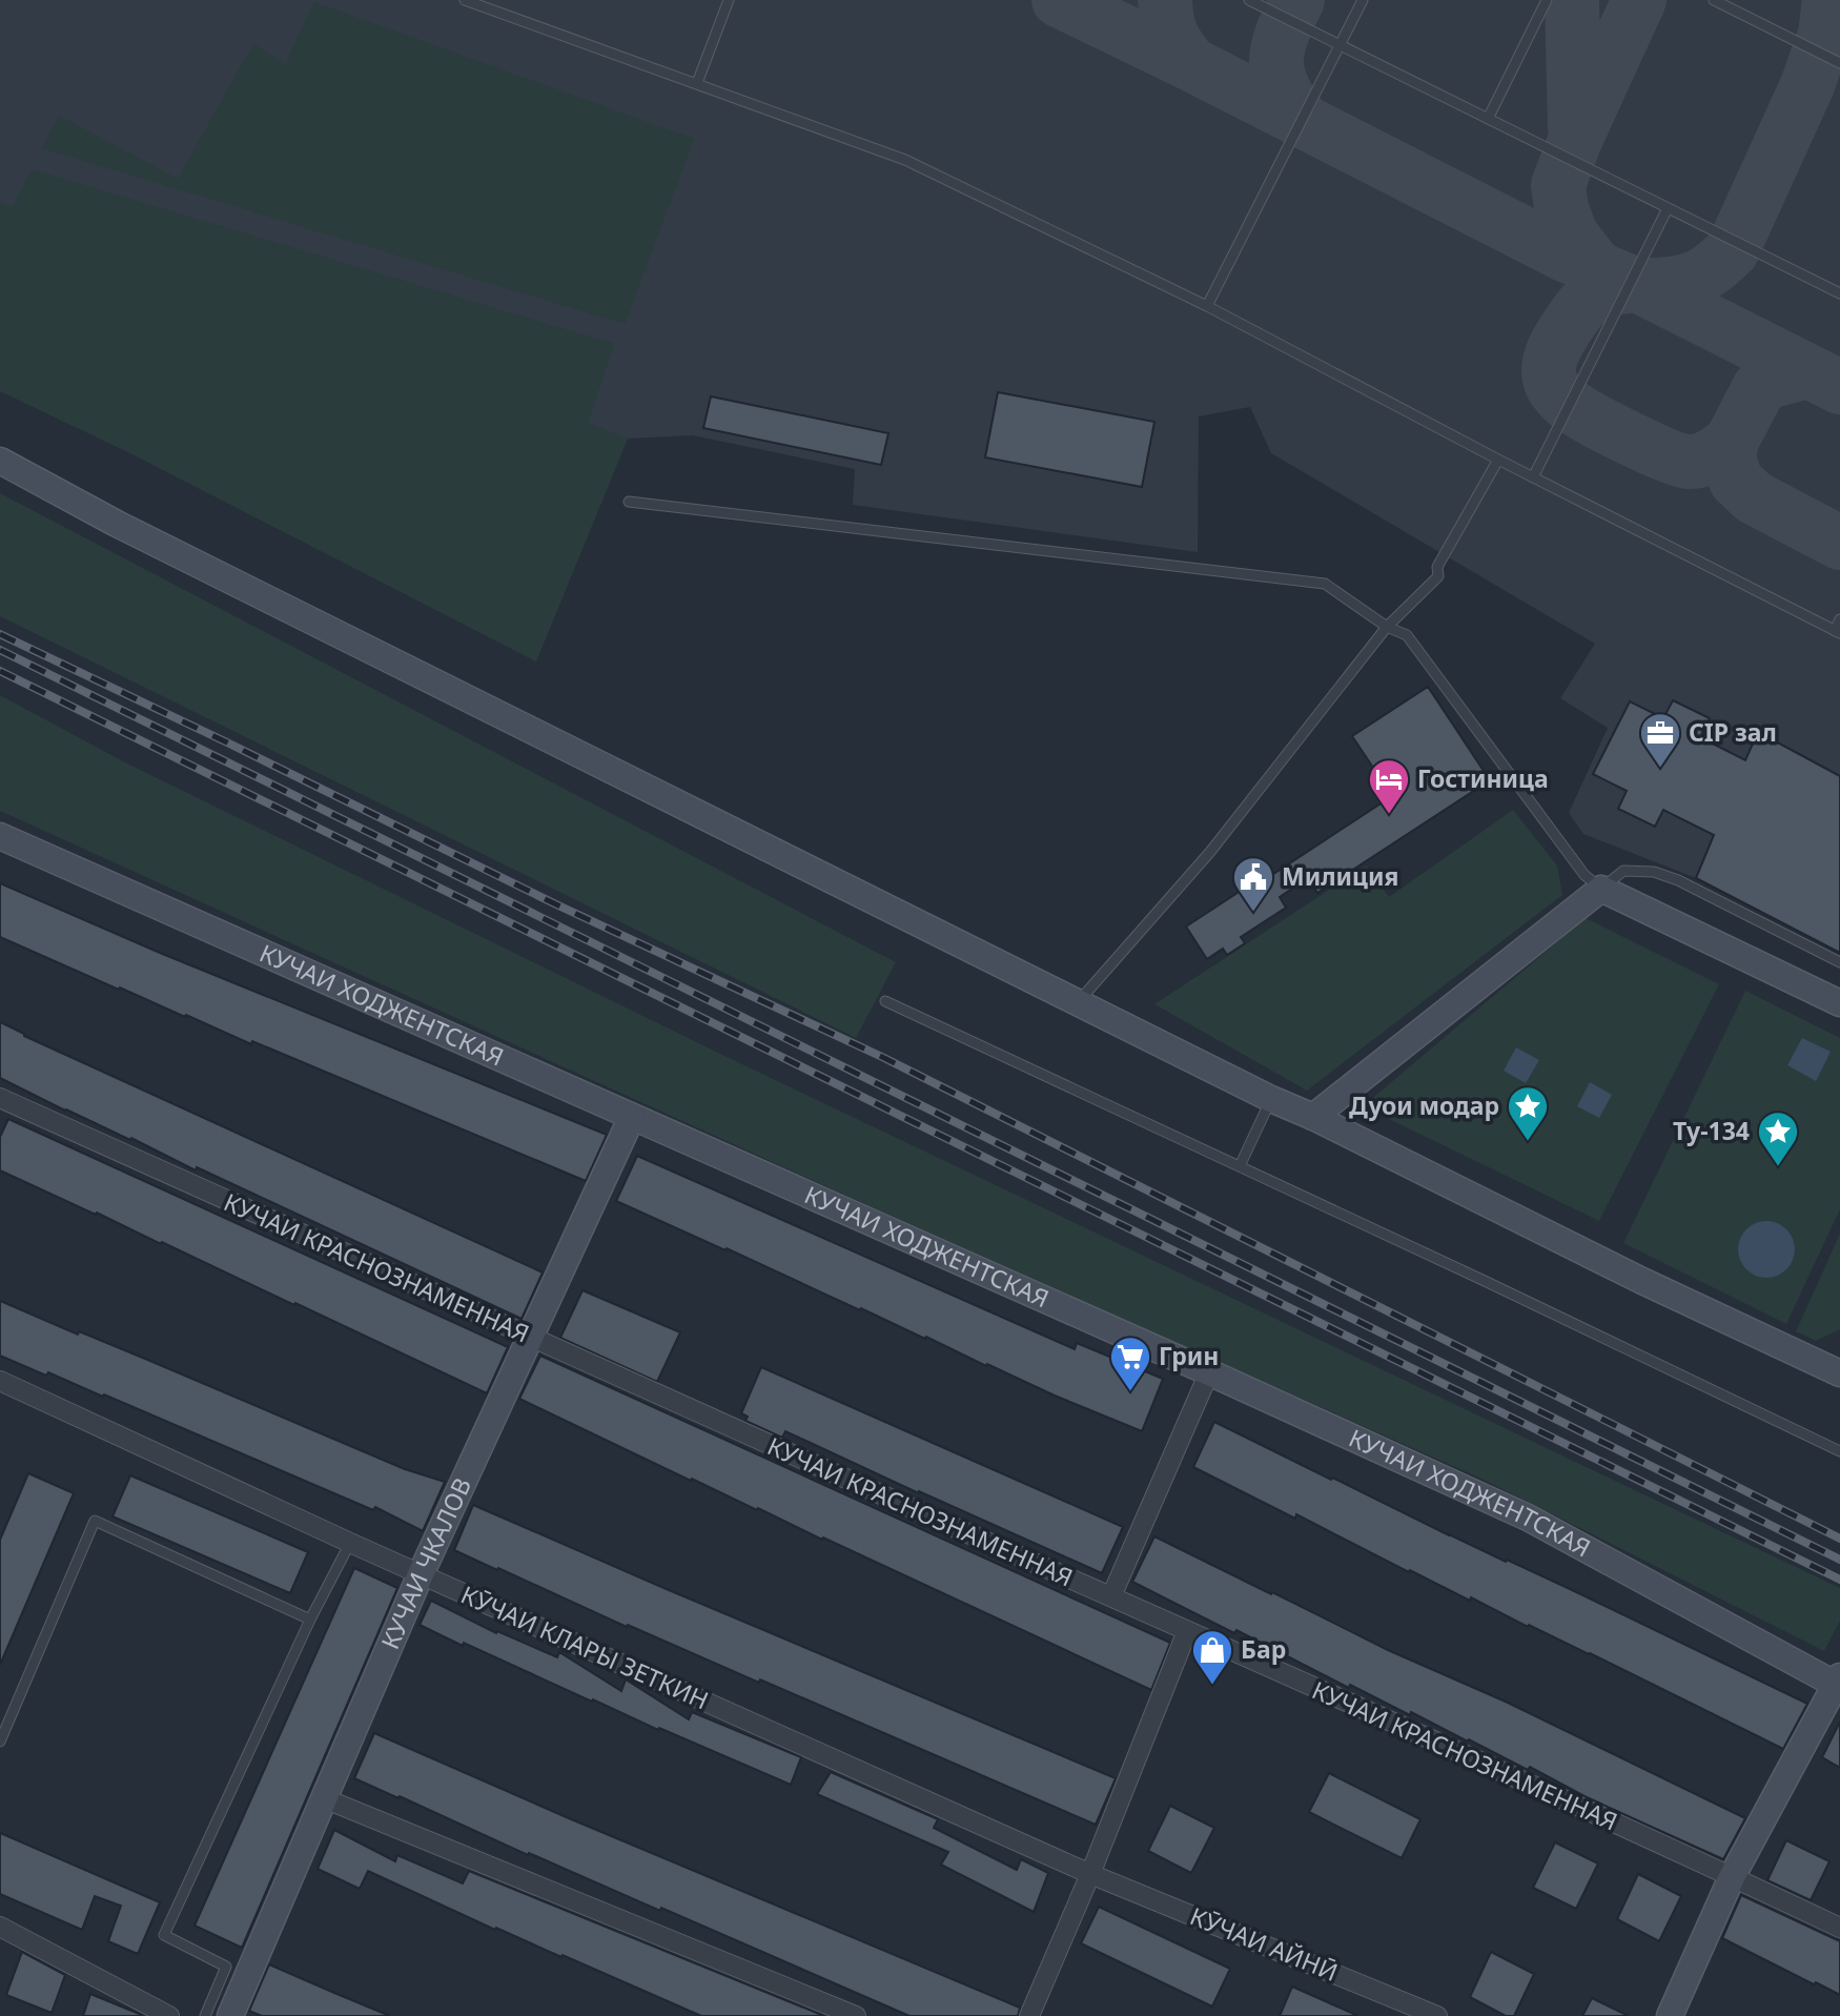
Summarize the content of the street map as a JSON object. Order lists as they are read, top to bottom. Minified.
{"streets":{"street":["КУЧАИ ХОДЖЕНТСКАЯ","КУЧАИ КРАСНОЗНАМЕННАЯ","КУЧАИ ЧКАЛОВ","КӮЧАИ КЛАРЫ ЗЕТКИН","КӮЧАИ АЙНӢ"]},"crossings":[["КУЧАИ ХОДЖЕНТСКАЯ","КУЧАИ ЧКАЛОВ"],["КУЧАИ КРАСНОЗНАМЕННАЯ","КУЧАИ ЧКАЛОВ"],["КУЧАИ ЧКАЛОВ","КӮЧАИ КЛАРЫ ЗЕТКИН"],["КӮЧАИ КЛАРЫ ЗЕТКИН","КӮЧАИ АЙНӢ"]],"places":{"office":["CIP зал"],"hotel":["Гостиница"],"public building":["Милиция"],"place":["Дуои модар","Ту-134"],"supermarket":["Грин"],"shop":["Бар"]}}
